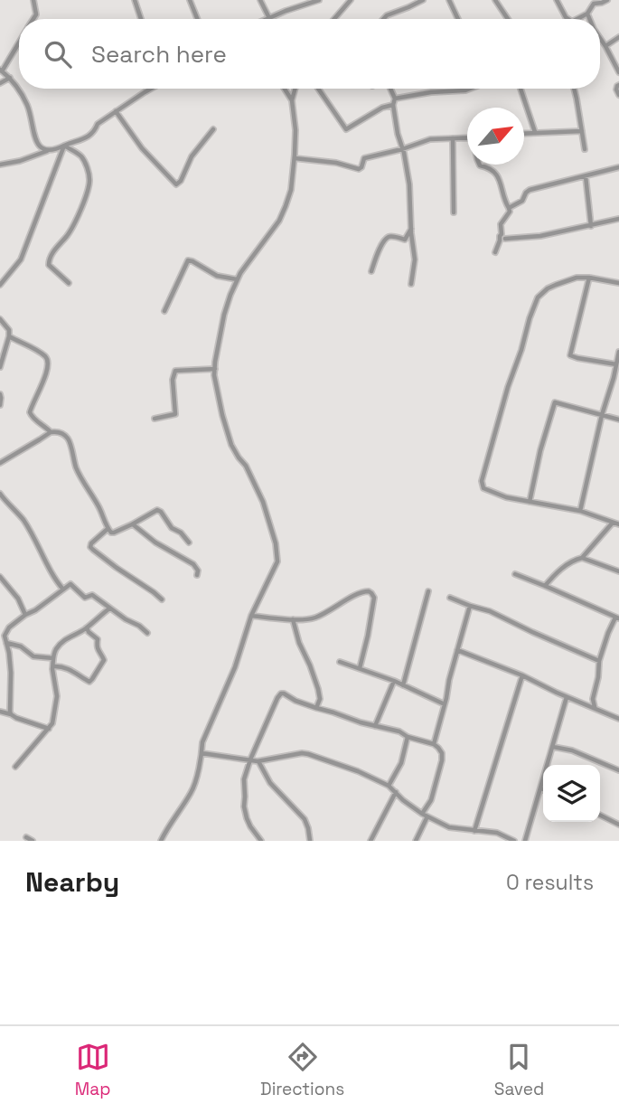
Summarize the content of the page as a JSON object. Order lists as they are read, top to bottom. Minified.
{"north":"top right","page":{"search":"Search here","heading":["Nearby","0 results"],"nav":["Map","Directions","Saved"]}}
